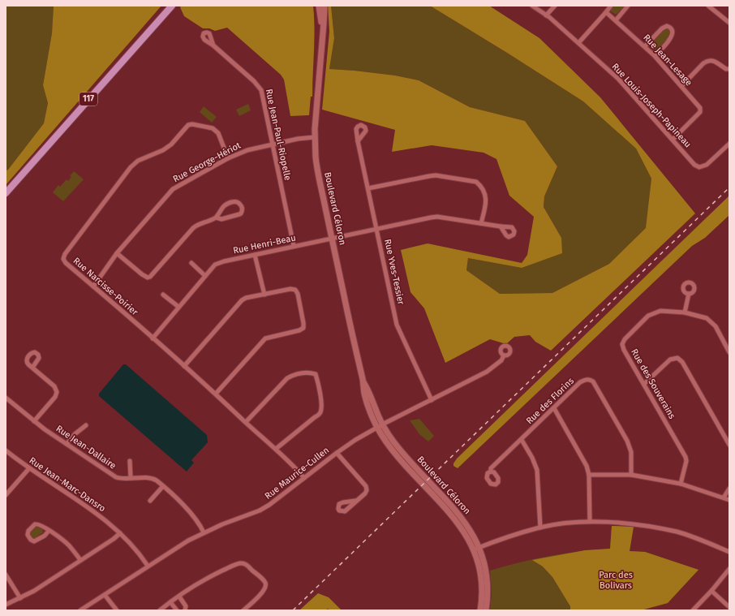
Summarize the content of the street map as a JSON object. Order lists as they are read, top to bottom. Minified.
{"streets":{"main road":["117"],"street":["Rue Jean-Lesage","Rue Louis-Joseph-Papineau","Rue Jean-Paul-Riopelle","Rue George-Hériot","Boulevard Céloron","Rue Henri-Beau","Rue Yves-Tessier","Rue Narcisse-Poirier","Rue des Souverains","Rue des Florins","Rue Jean-Dallaire","Rue Maurice-Cullen","Rue Jean-Marc-Dansro"]},"crossings":[["Rue Jean-Lesage","Rue Louis-Joseph-Papineau"],["Rue Jean-Paul-Riopelle","Rue George-Hériot"],["Rue Jean-Paul-Riopelle","Rue Henri-Beau"],["Rue George-Hériot","Boulevard Céloron"],["Rue George-Hériot","Rue Narcisse-Poirier"],["Boulevard Céloron","Rue Henri-Beau"],["Boulevard Céloron","Rue Maurice-Cullen"],["Rue Henri-Beau","Rue Yves-Tessier"],["Rue Henri-Beau","Rue Narcisse-Poirier"],["Rue Yves-Tessier","Rue Maurice-Cullen"],["Rue Narcisse-Poirier","Rue Maurice-Cullen"],["Rue Jean-Dallaire","Rue Maurice-Cullen"],["Rue Maurice-Cullen","Rue Jean-Marc-Dansro"]],"parks":["Parc des Bolivars"]}
